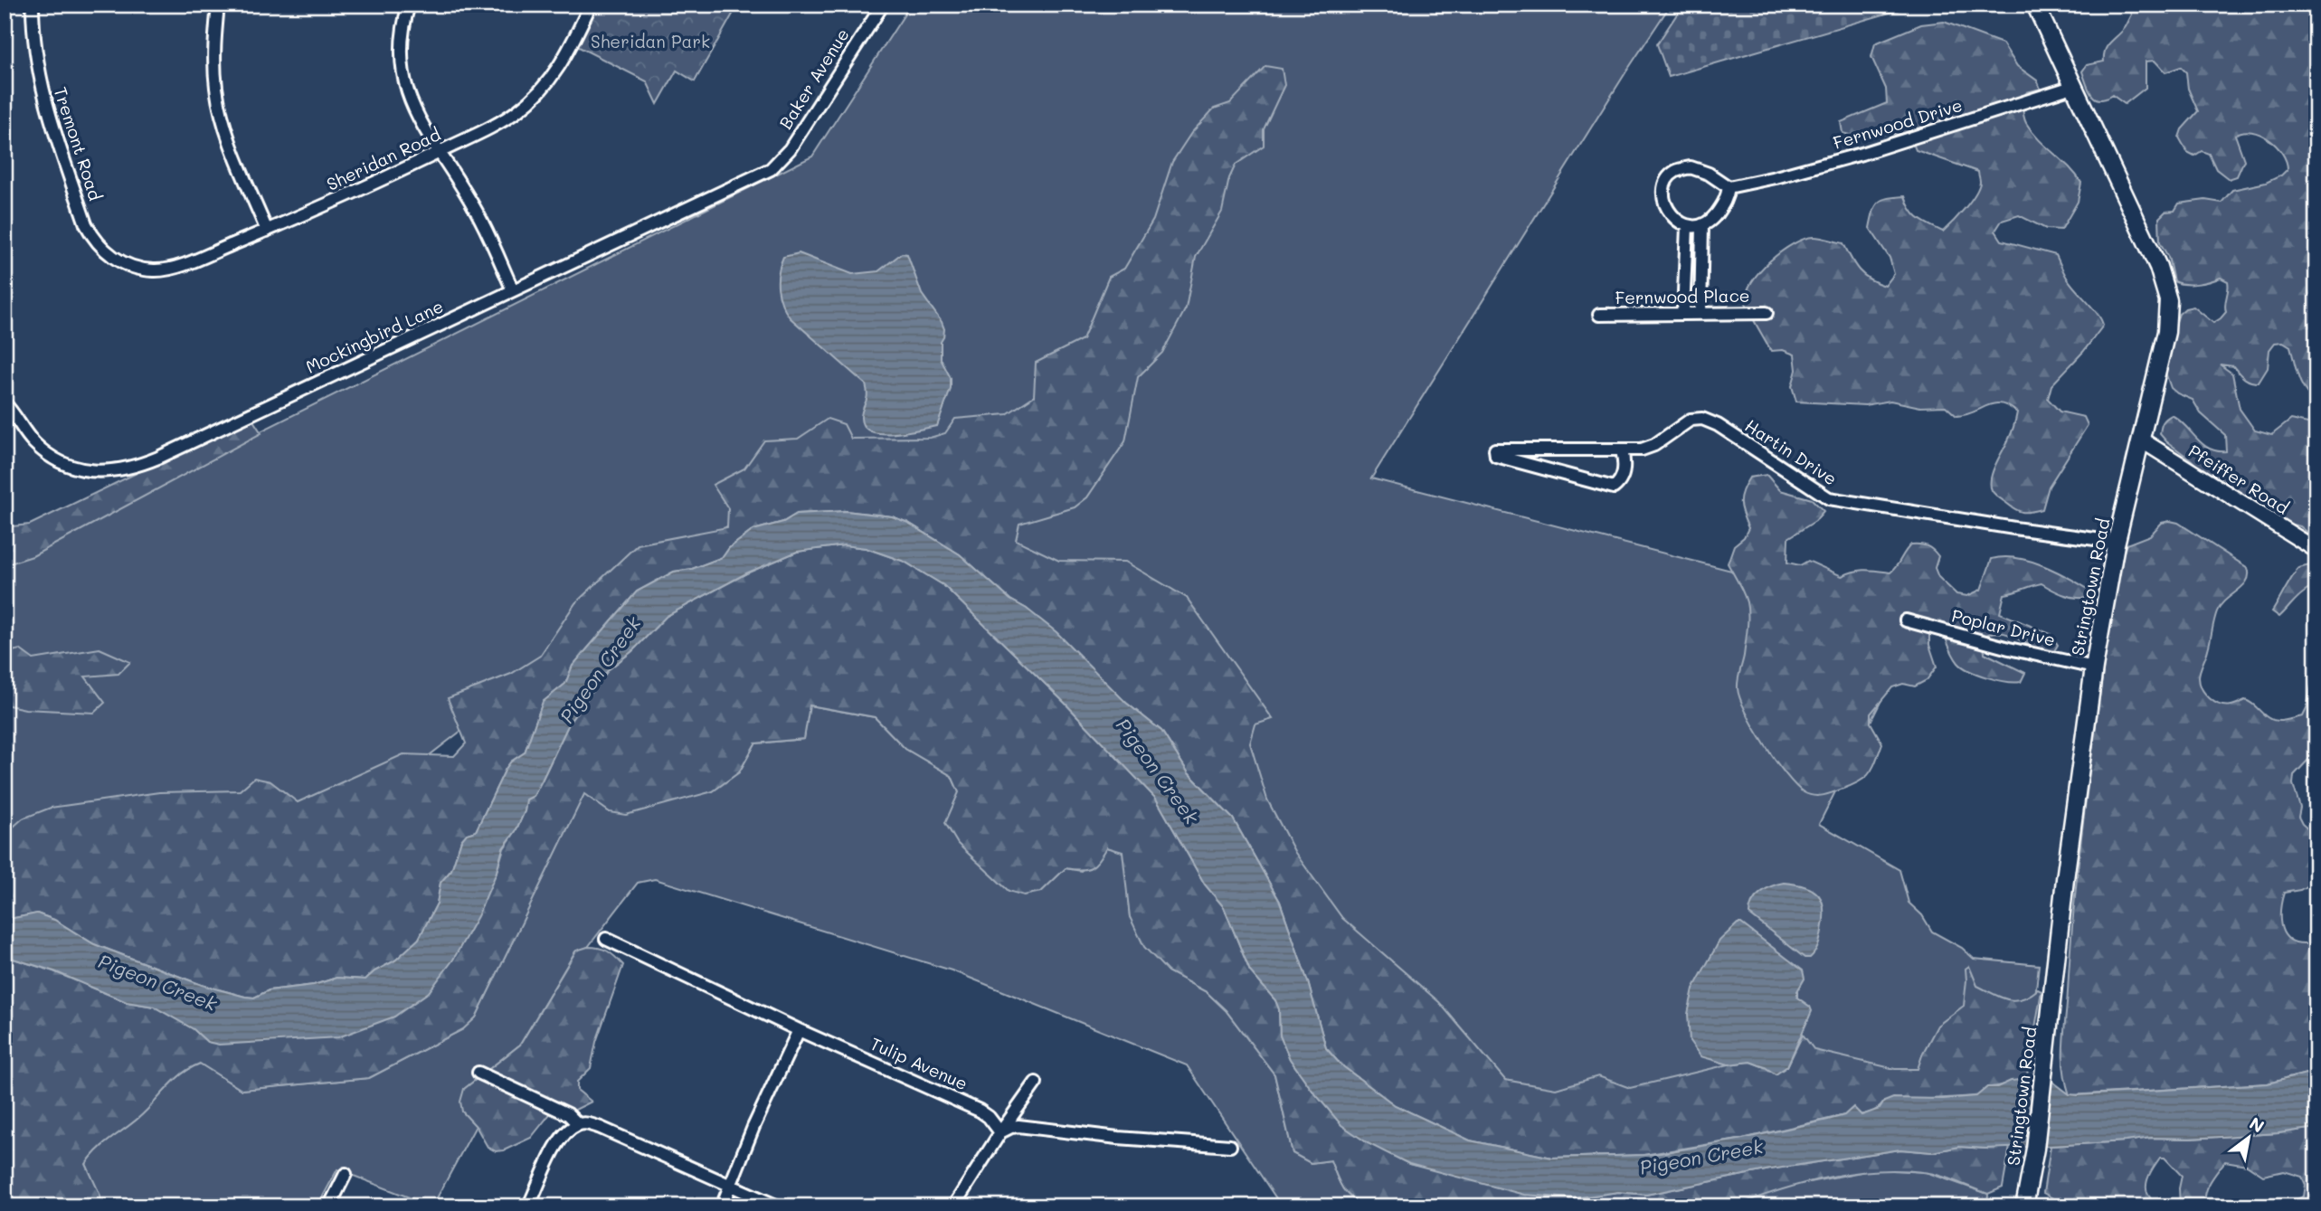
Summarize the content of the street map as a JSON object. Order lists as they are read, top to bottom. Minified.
{"streets":{"main road":["Stringtown Road"],"street":["Baker Avenue","Fernwood Drive","Tremont Road","Sheridan Road","Fernwood Place","Mockingbird Lane","Hartin Drive","Pfeiffer Road","Poplar Drive","Tulip Avenue"]},"crossings":[["Baker Avenue","Mockingbird Lane"],["Fernwood Drive","Stringtown Road"],["Tremont Road","Sheridan Road"],["Hartin Drive","Stringtown Road"],["Pfeiffer Road","Stringtown Road"],["Stringtown Road","Poplar Drive"]],"water":["Pigeon Creek"],"parks":["Sheridan Park"],"north":"top right"}
